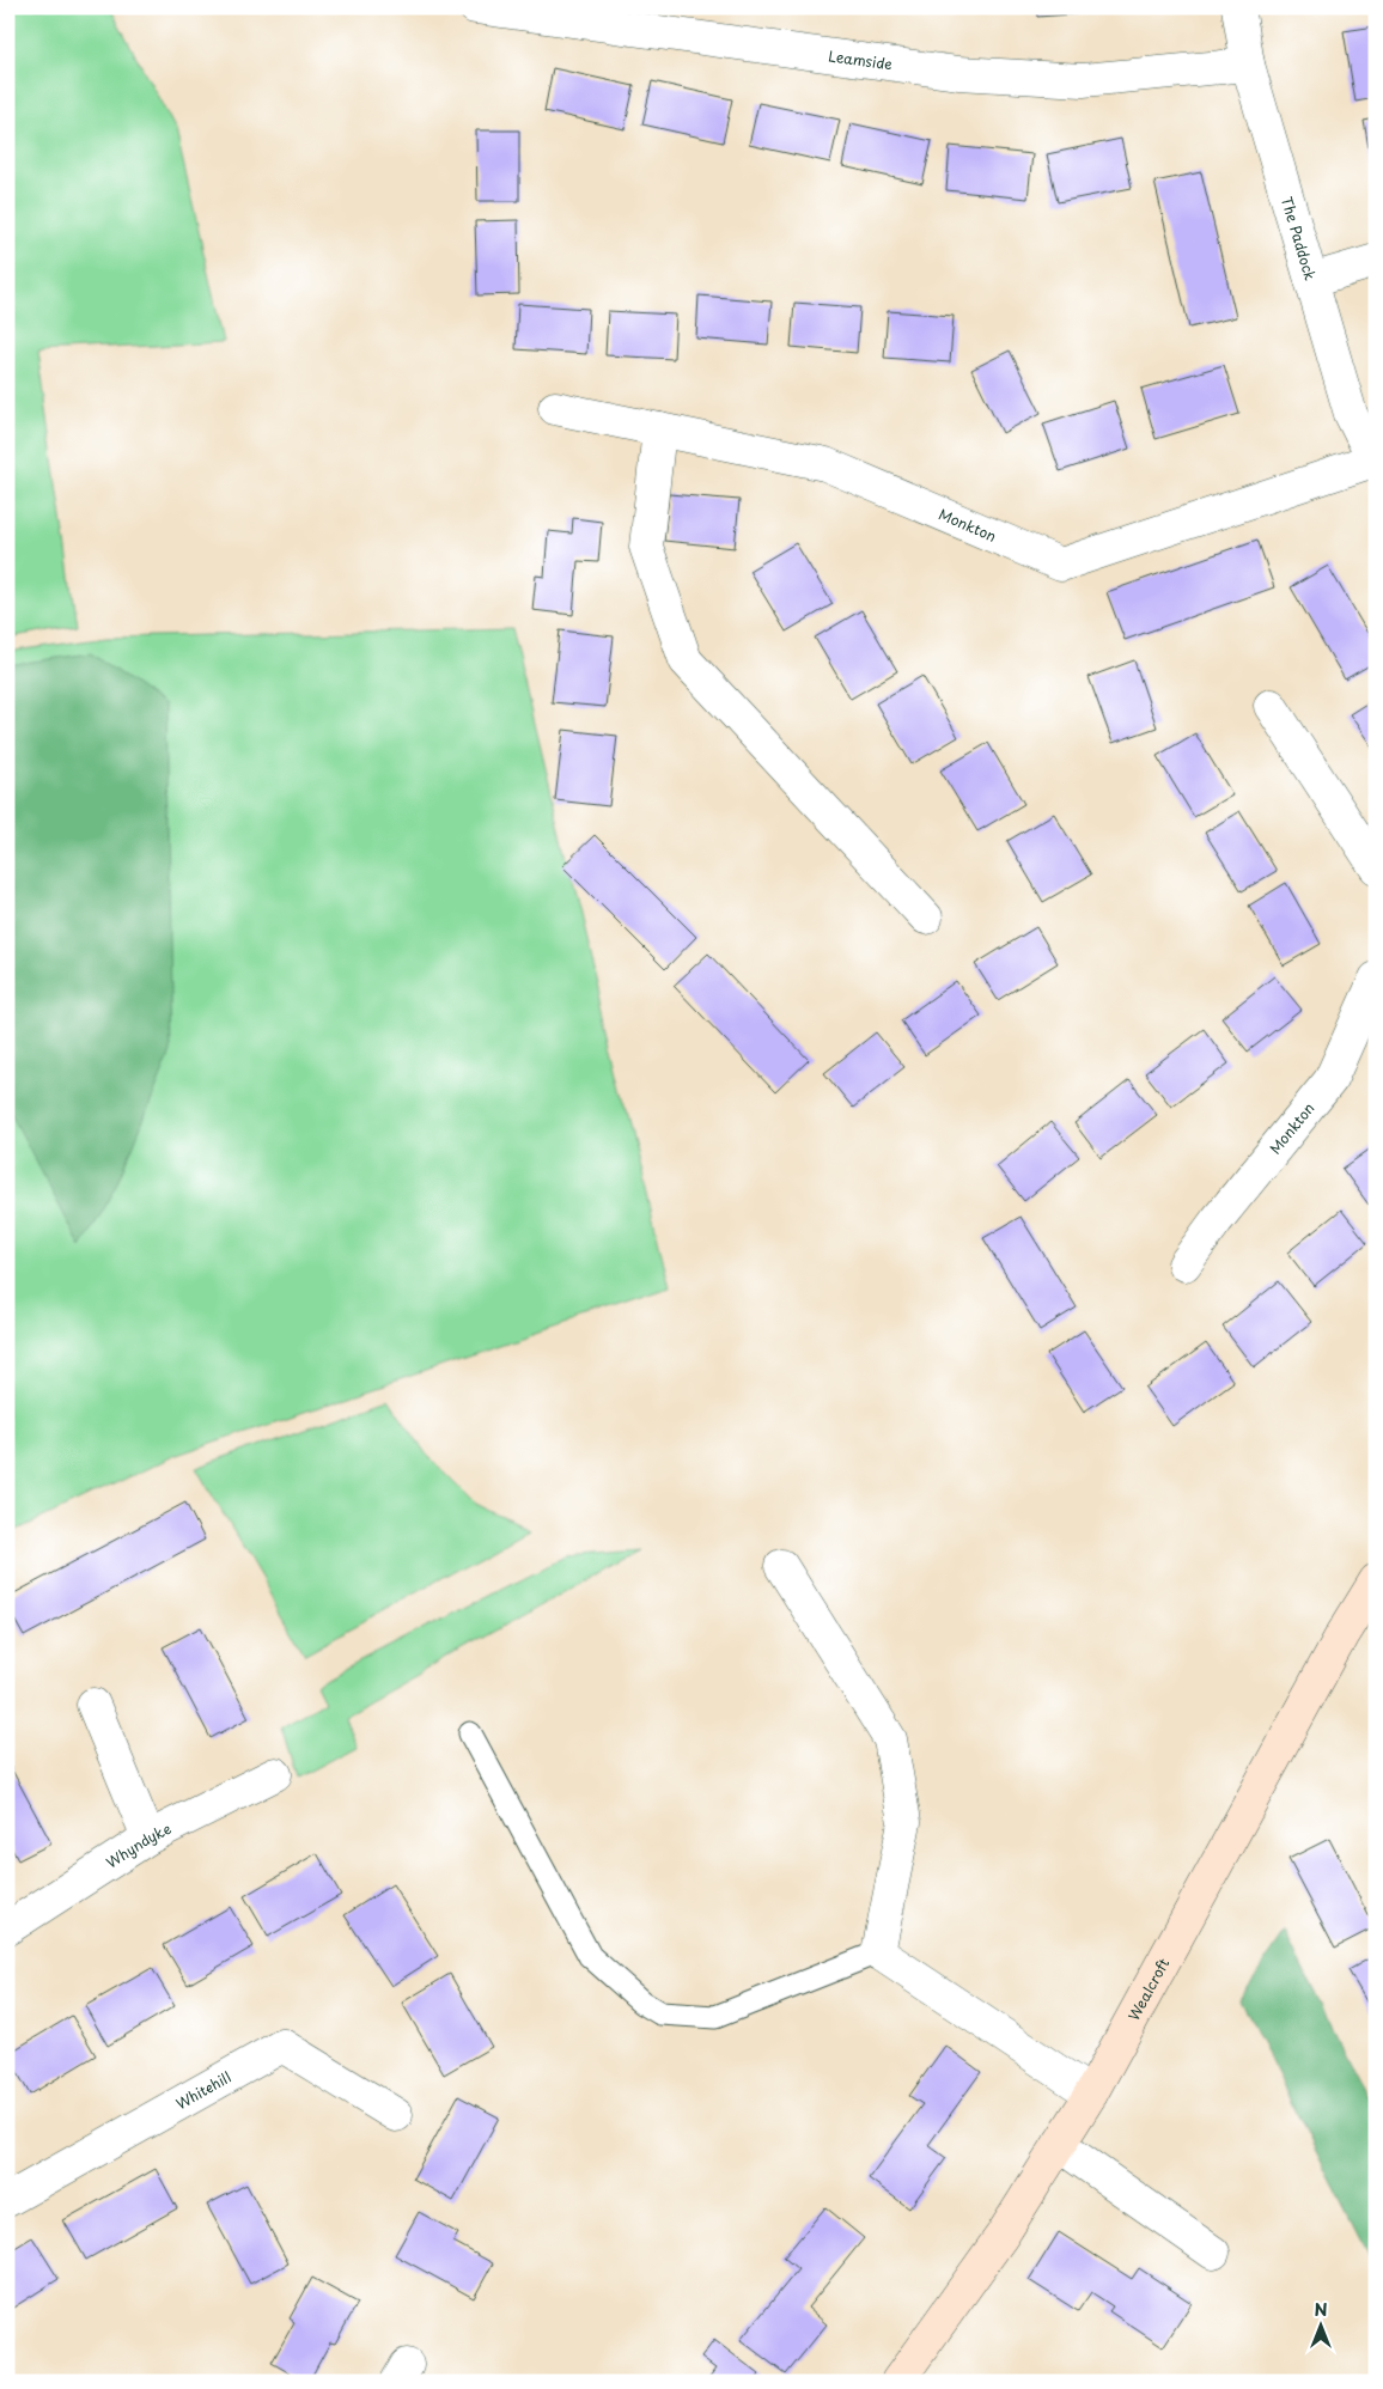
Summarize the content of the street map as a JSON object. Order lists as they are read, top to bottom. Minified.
{"streets":{"street":["Leamside","The Paddock","Monkton","Whyndyke","Wealcroft","Whitehill"]},"crossings":[["Leamside","The Paddock"],["The Paddock","Monkton"]],"north":"top"}
